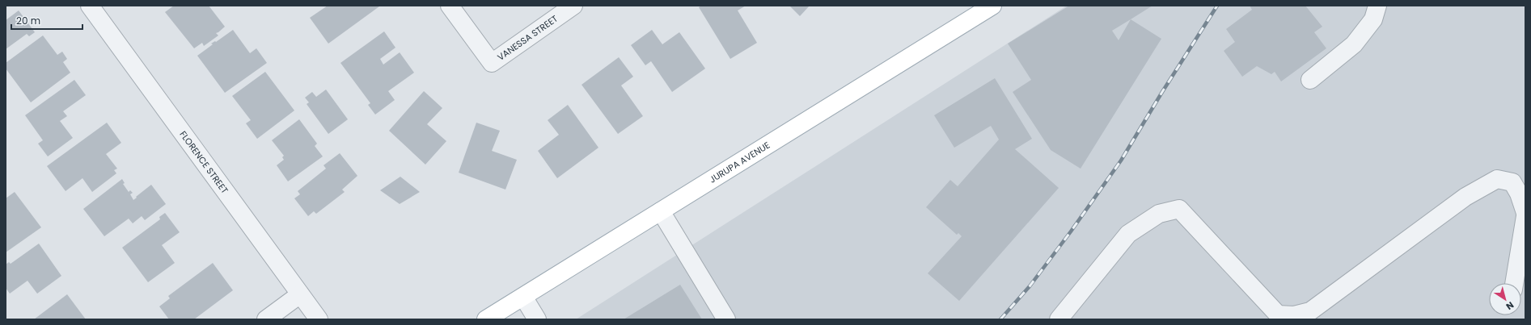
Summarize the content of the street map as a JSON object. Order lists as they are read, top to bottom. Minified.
{"streets":{"main road":["JURUPA AVENUE"],"street":["VANESSA STREET","FLORENCE STREET"]},"scale_bar":"20 m","north":"bottom right"}
